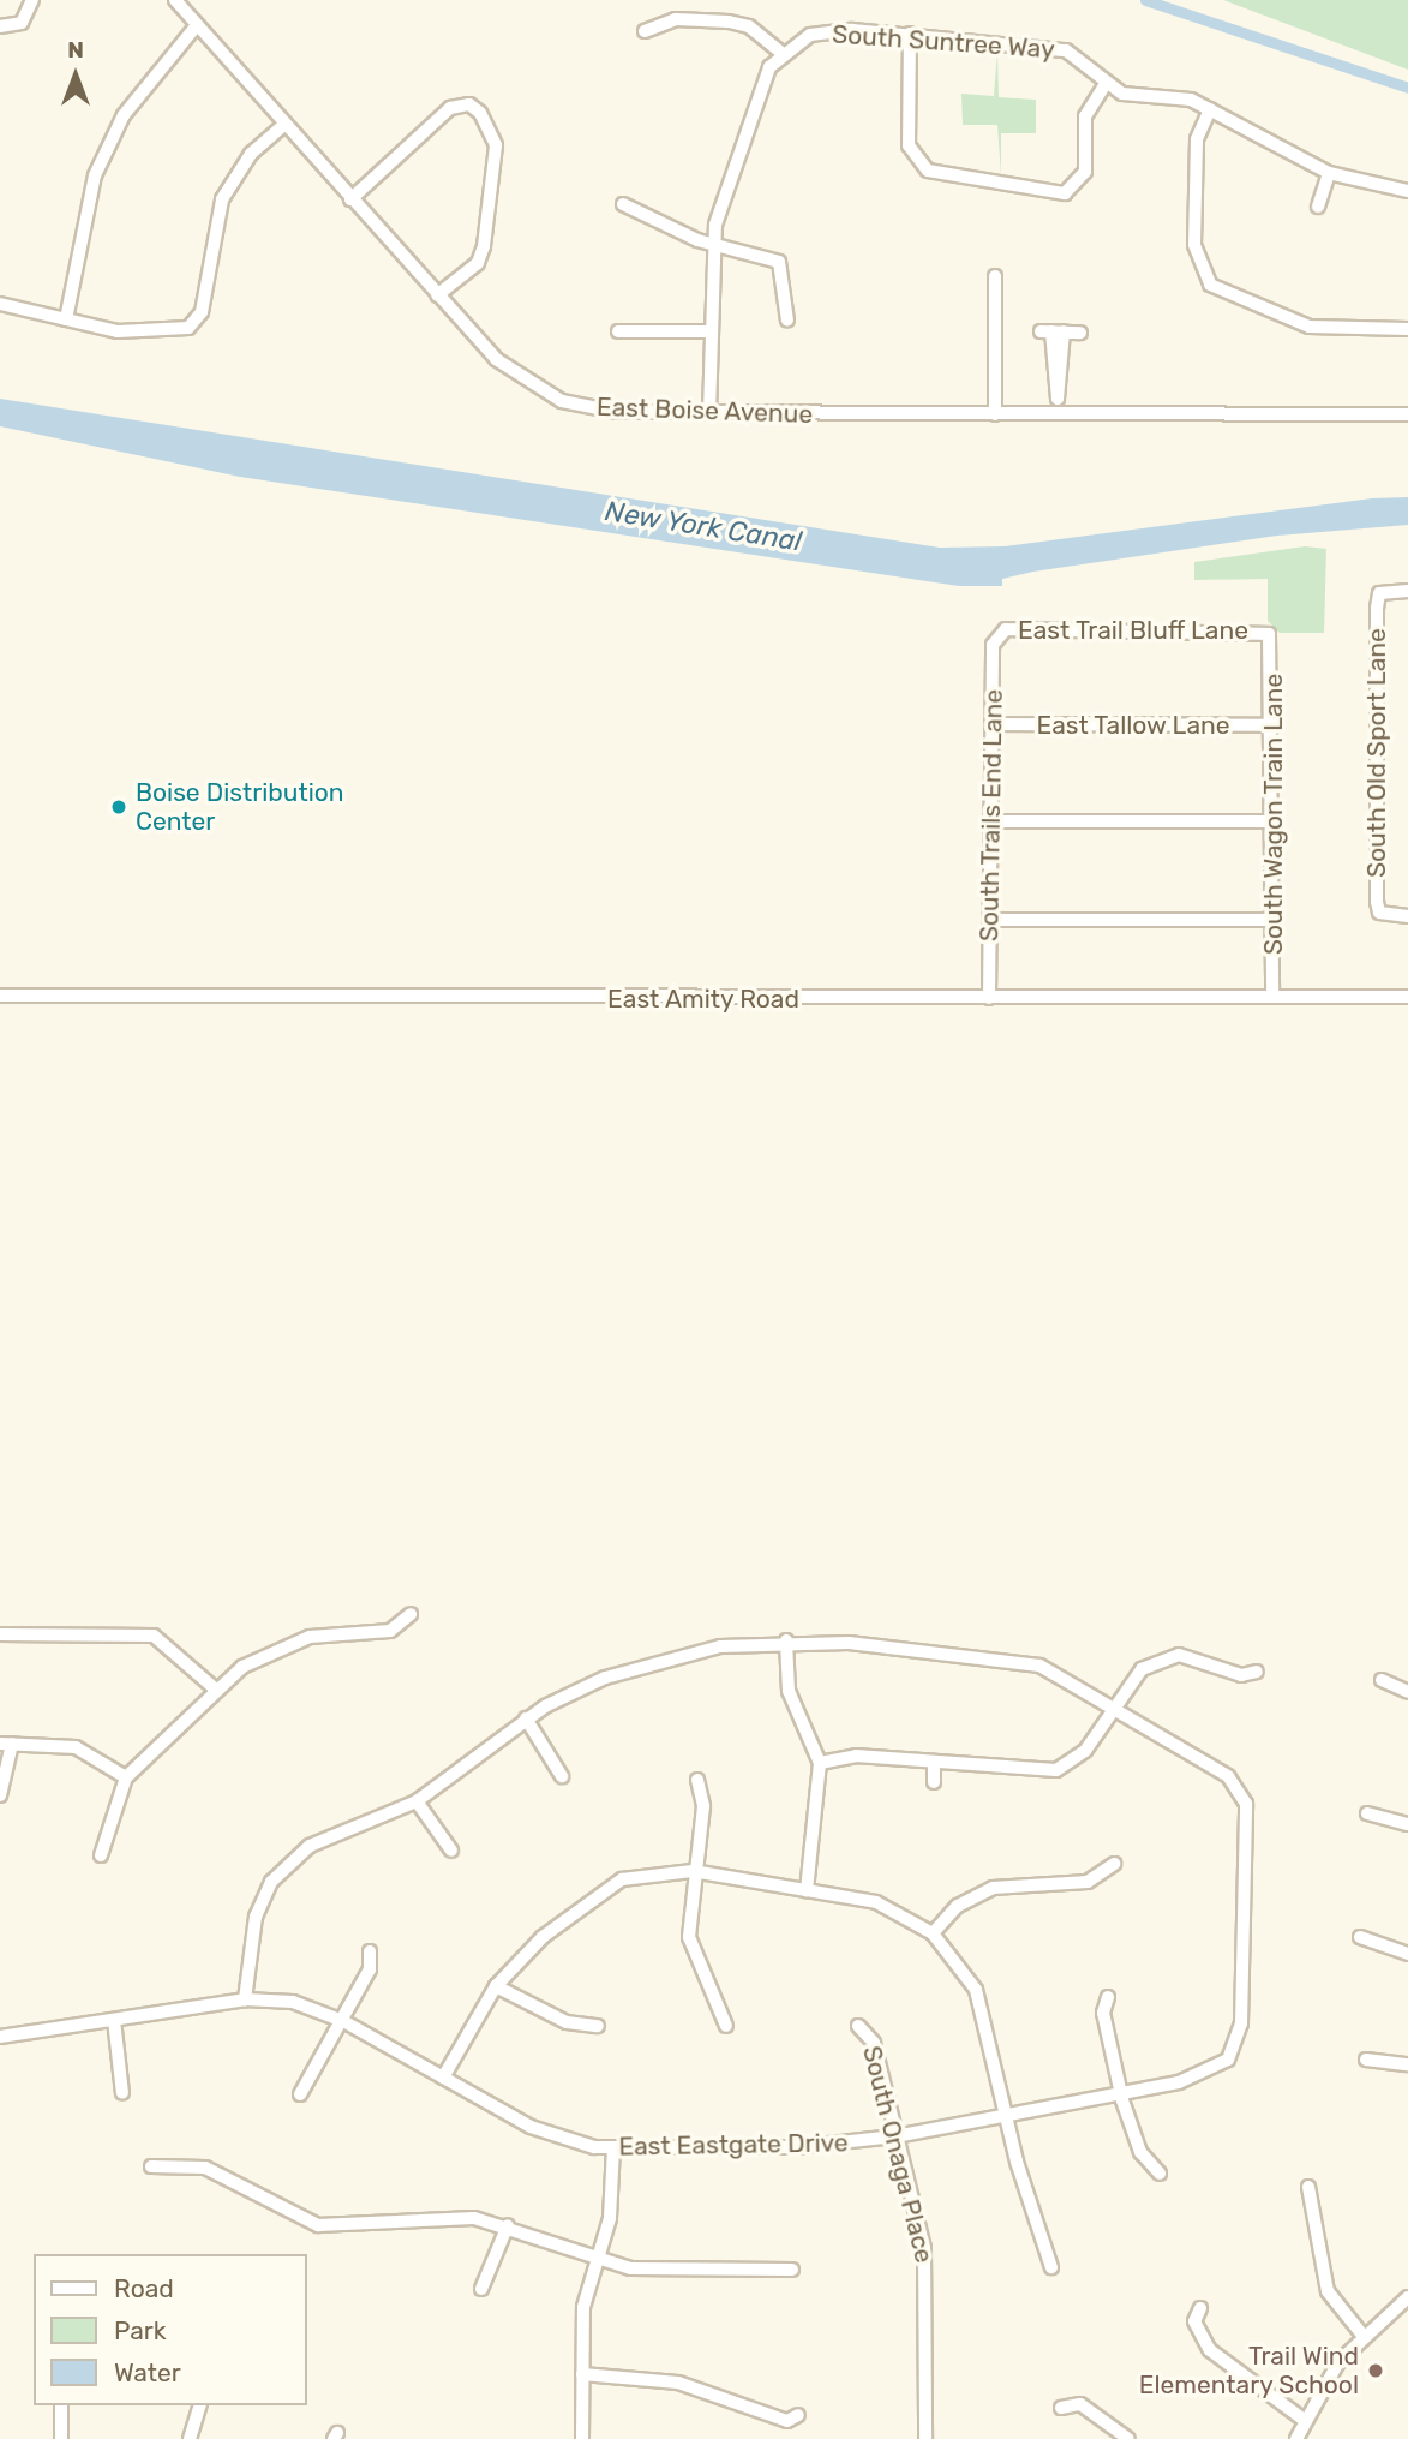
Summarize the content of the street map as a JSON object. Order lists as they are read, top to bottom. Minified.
{"streets":{"street":["South Suntree Way","East Boise Avenue","East Trail Bluff Lane","East Tallow Lane","South Old Sport Lane","South Wagon Train Lane","South Trails End Lane","East Amity Road","East Eastgate Drive","South Onaga Place"]},"crossings":[["East Trail Bluff Lane","South Wagon Train Lane"],["East Trail Bluff Lane","South Trails End Lane"],["East Tallow Lane","South Wagon Train Lane"],["East Tallow Lane","South Trails End Lane"],["South Wagon Train Lane","East Amity Road"],["South Trails End Lane","East Amity Road"],["East Eastgate Drive","South Onaga Place"]],"water":["New York Canal"],"places":["Boise Distribution Center","Trail Wind Elementary School"],"legend":["Road","Park","Water"],"north":"top"}
